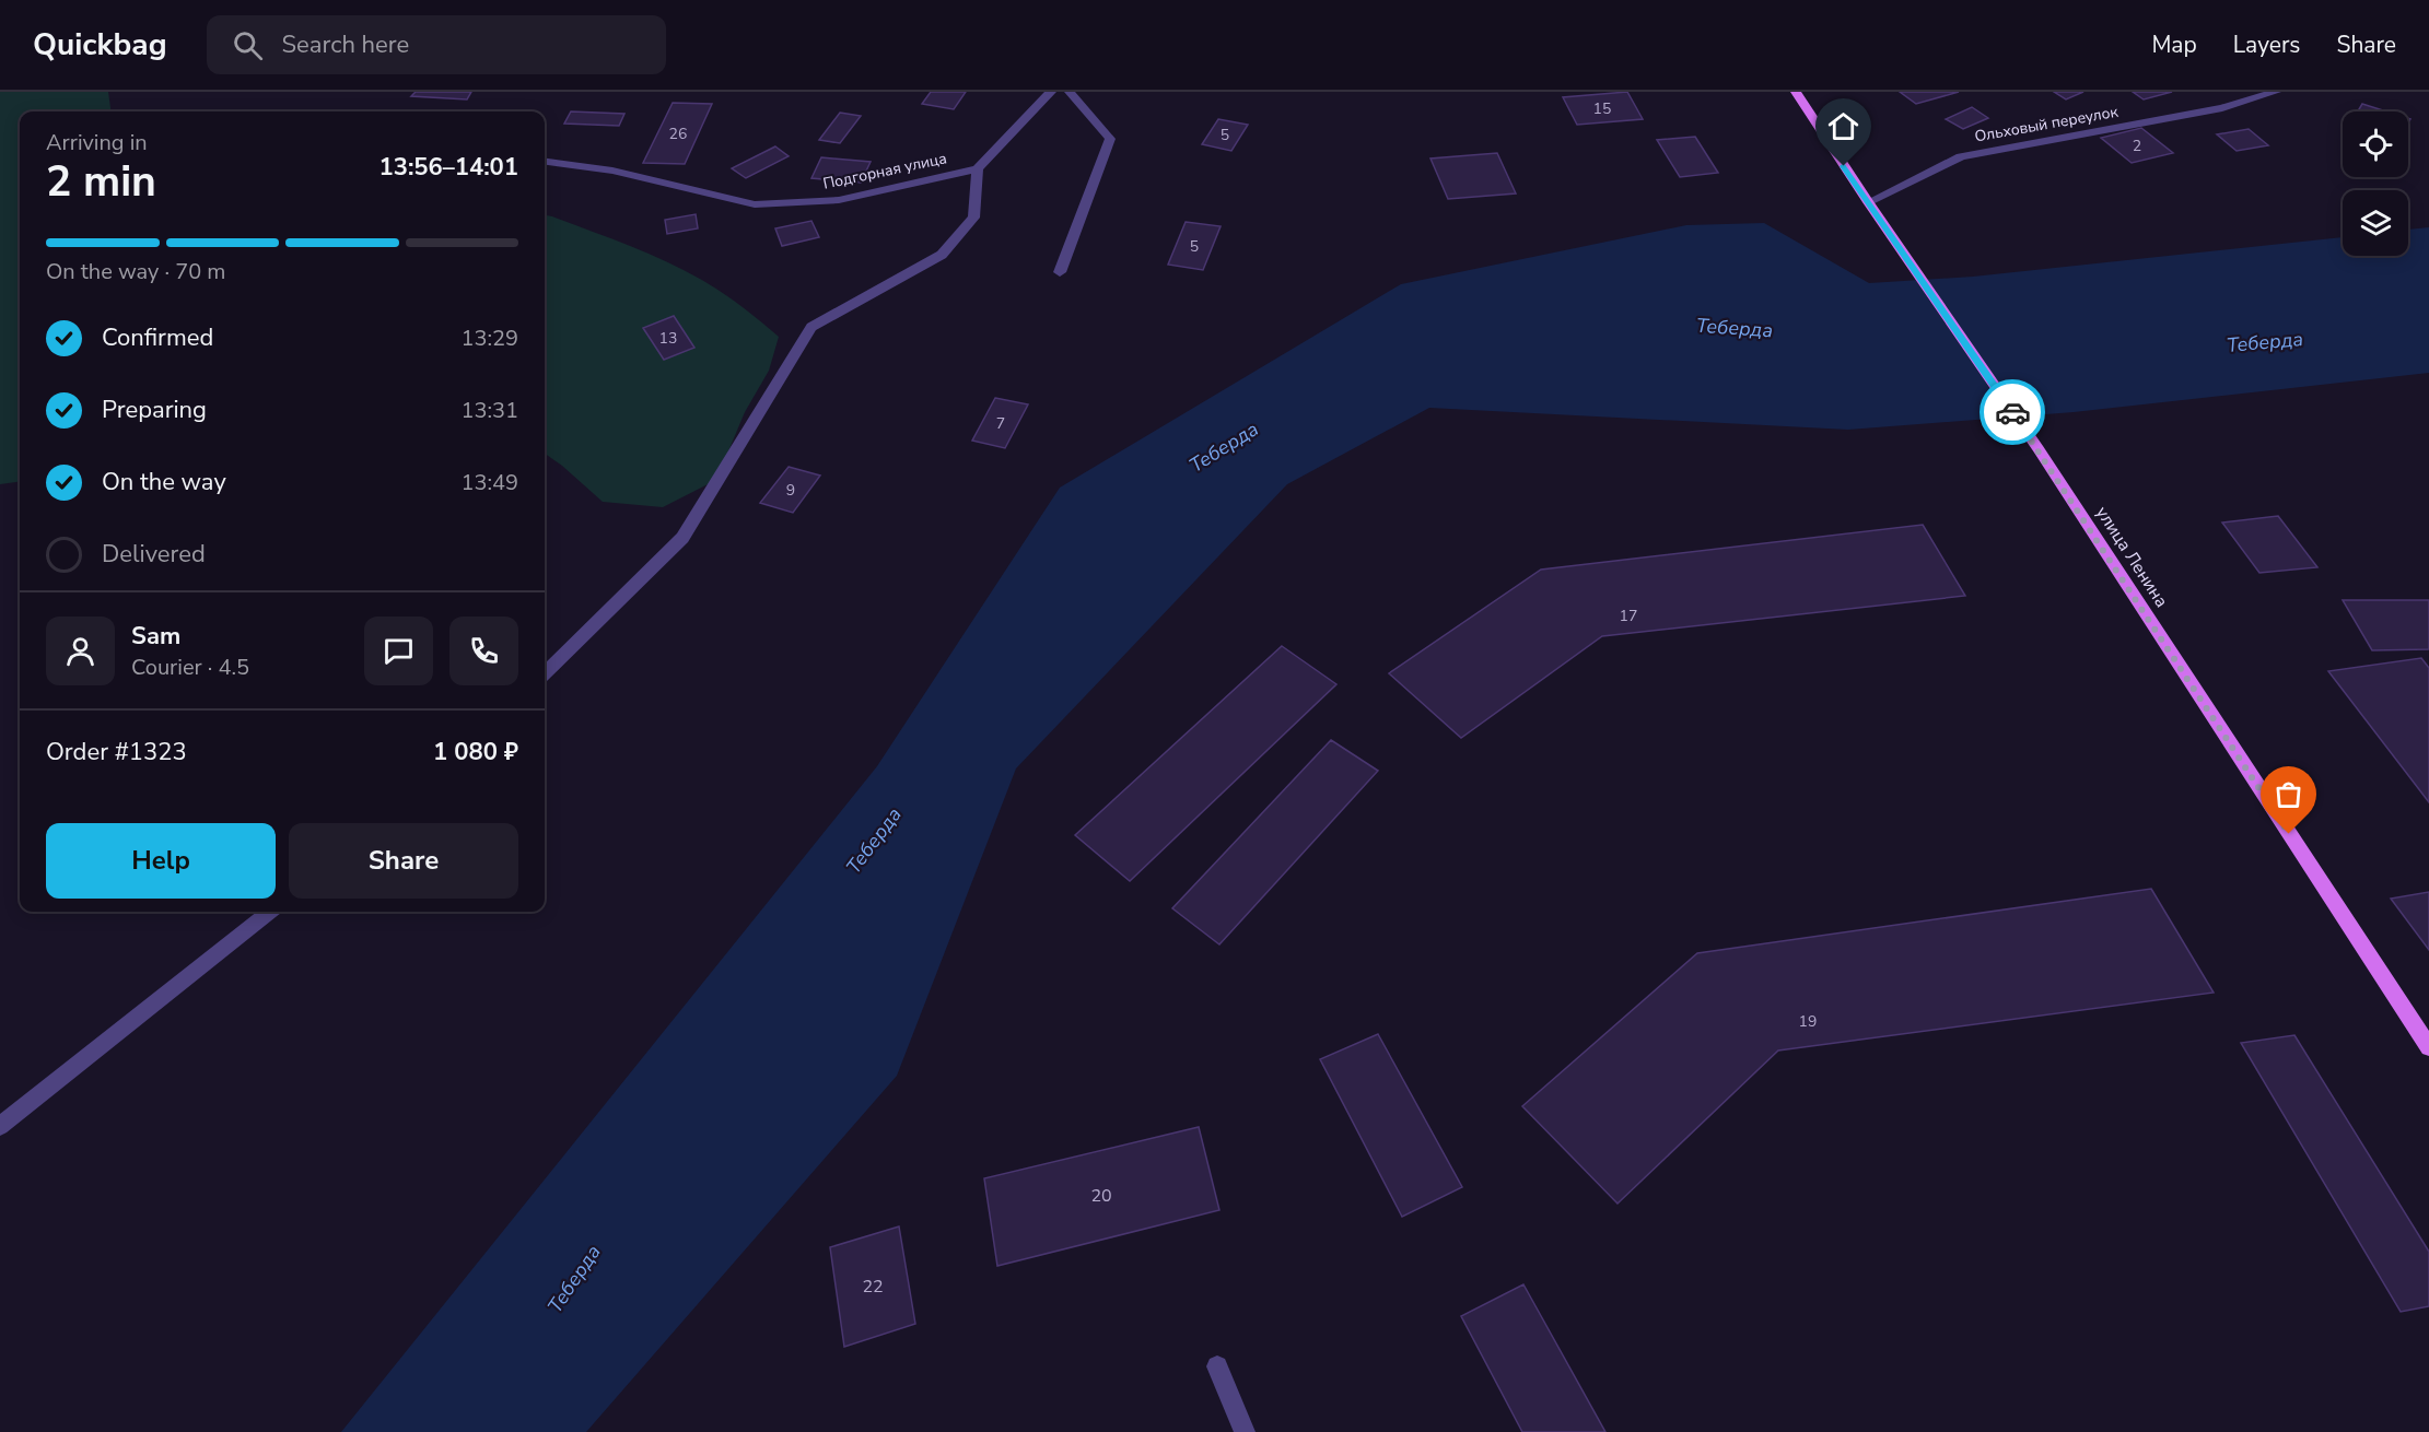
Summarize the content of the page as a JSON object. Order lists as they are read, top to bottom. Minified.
{"streets":{"main road":["улица Ленина"],"street":["Ольховый переулок","Подгорная улица"]},"crossings":[["Ольховый переулок","улица Ленина"]],"water":["Теберда"],"house_numbers":["15","26","5","2","5","13","7","9","17","19","20","22"],"page":{"header":"Quickbag","search":"Search here","nav":["Map","Layers","Share"],"heading":["2 min","Arriving in","13:56–14:01"],"panel":["Sam","Courier · 4.5","Order #1323","1 080 ₽"],"bar":"On the way · 70 m","list":[["Confirmed","13:29"],["Preparing","13:31"],["On the way","13:49"],"Delivered"],"buttons":["Help","Share"]}}
